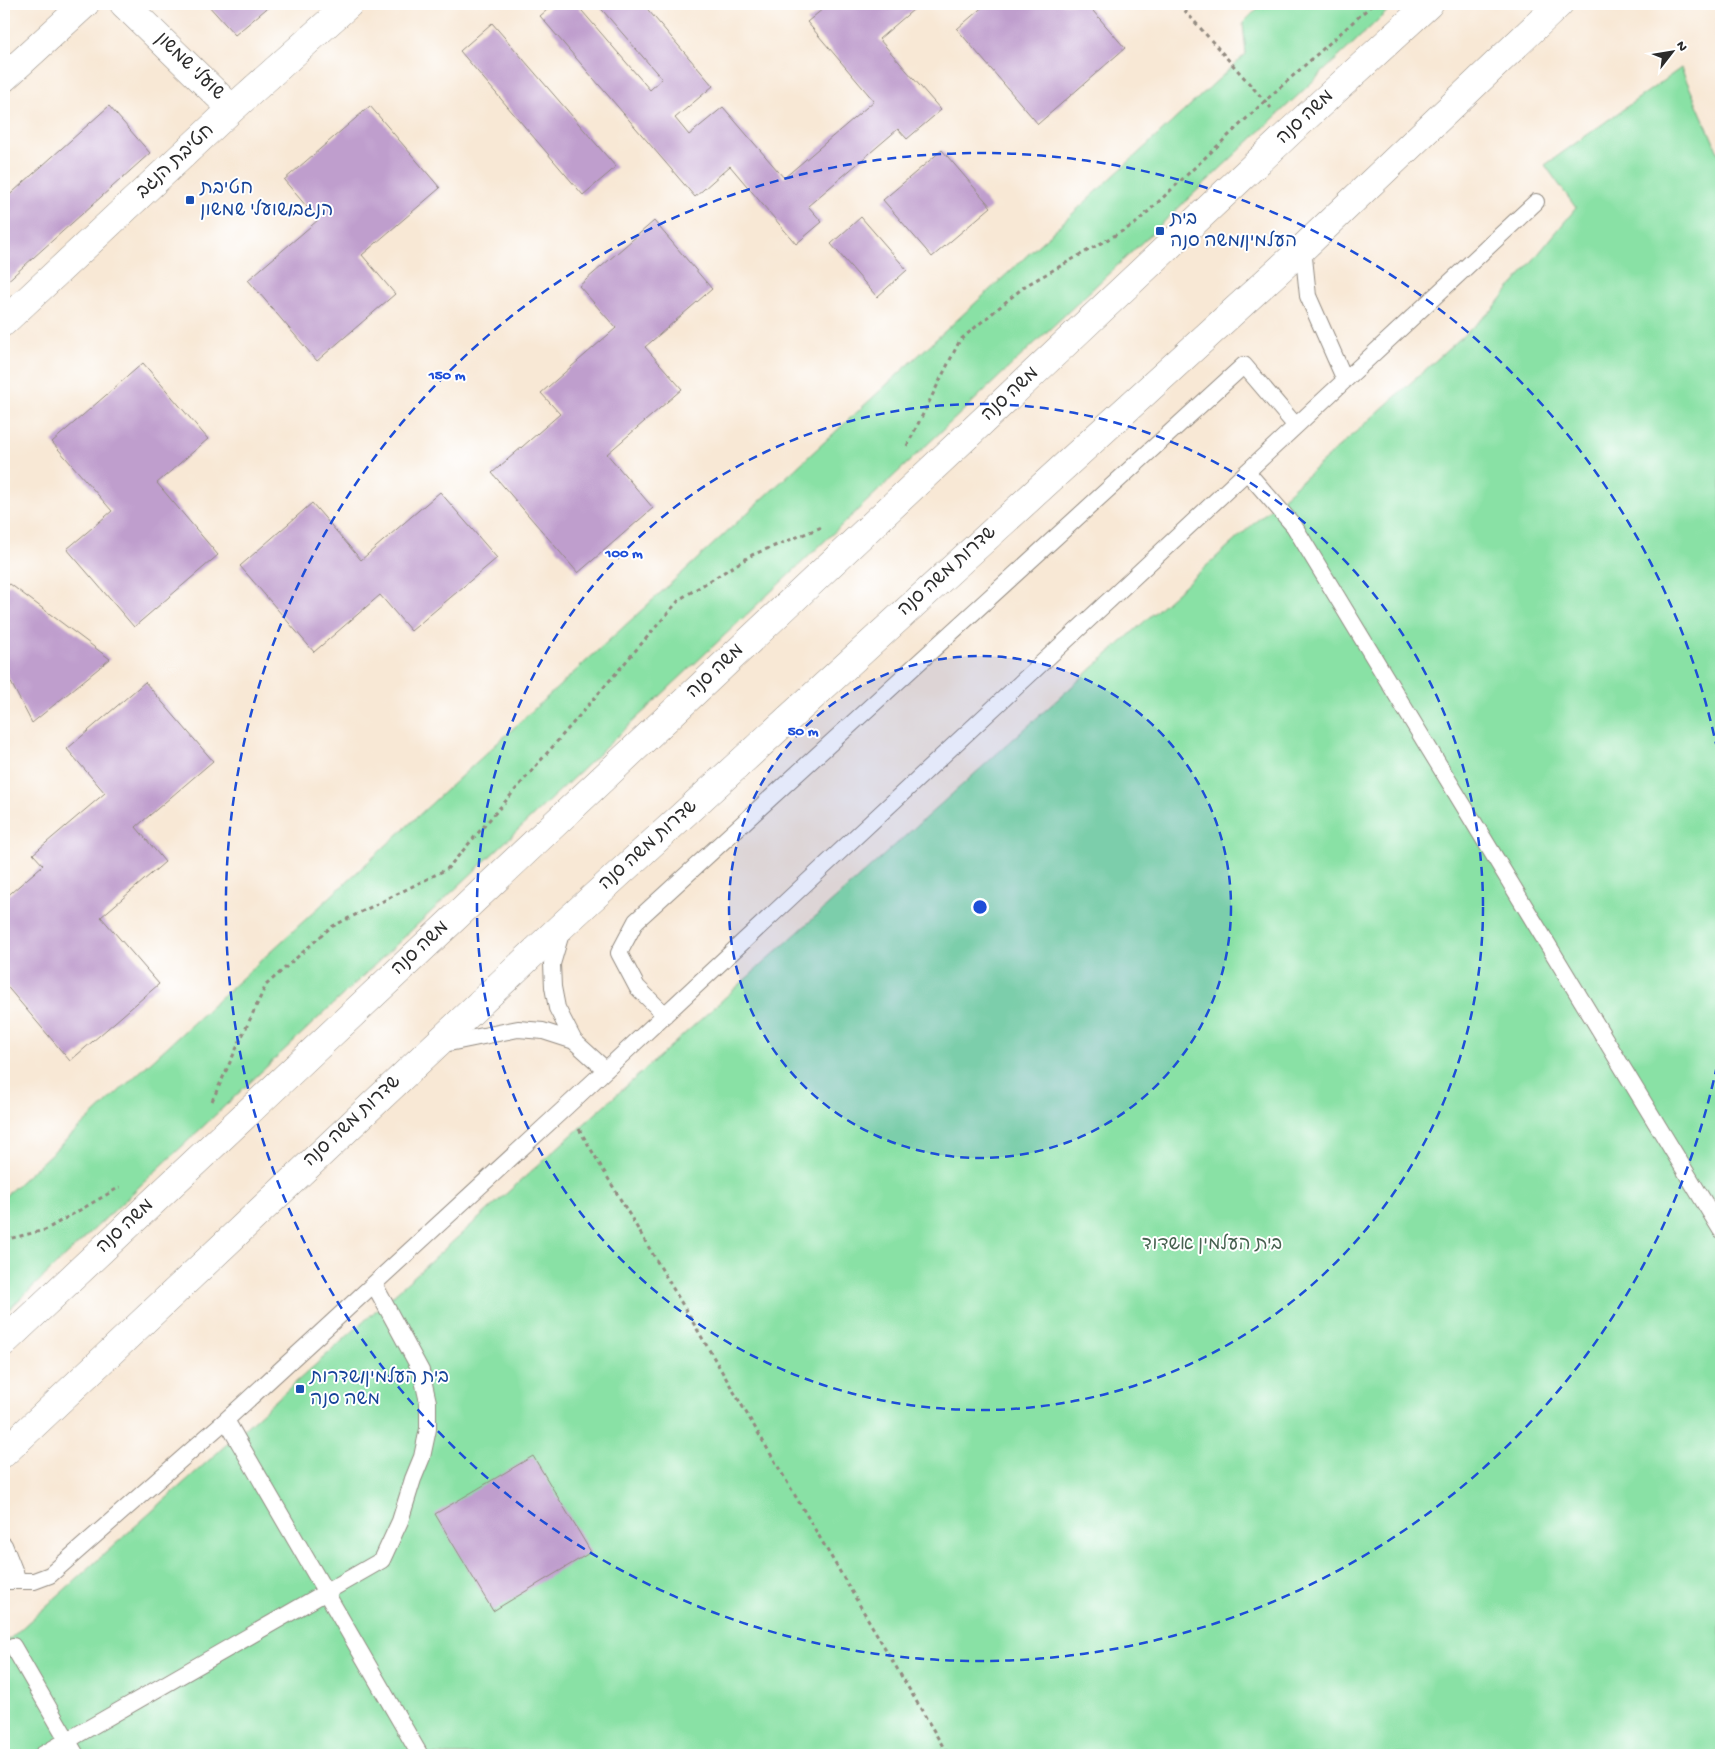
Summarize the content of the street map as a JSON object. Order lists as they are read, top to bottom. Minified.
{"streets":{"main road":["שועלי שמשון","משה סנה","חטיבת הנגב","שדרות משה סנה"]},"crossings":[["שועלי שמשון","חטיבת הנגב"]],"parks":["בית העלמין אשדוד"],"places":{"transit":["חטיבת הנגב/שועלי שמשון","בית העלמין/משה סנה","בית העלמין/שדרות משה סנה"]},"north":"top right","rings":["150 m","100 m","50 m"]}
